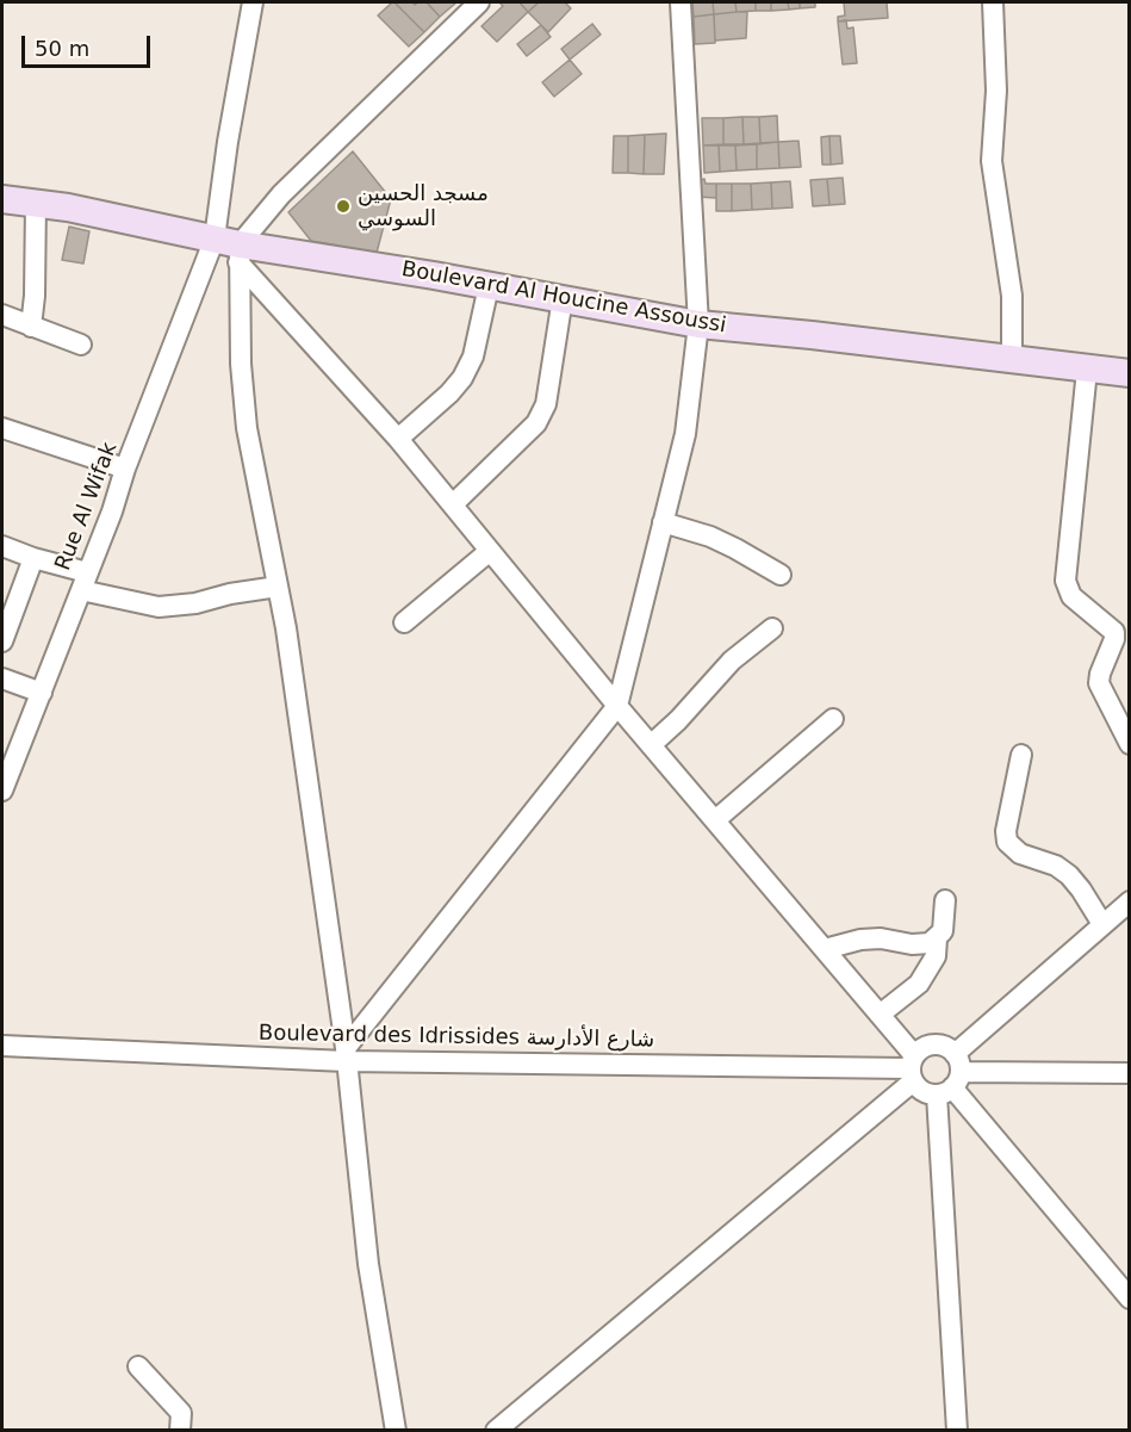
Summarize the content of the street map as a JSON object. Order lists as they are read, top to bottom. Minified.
{"streets":{"street":["Boulevard Al Houcine Assoussi","Rue Al Wifak","Boulevard des Idrissides شارع الأدارسة"]},"crossings":[["Boulevard Al Houcine Assoussi","Rue Al Wifak"]],"places":["مسجد الحسين السوسي"],"scale_bar":"50 m"}
